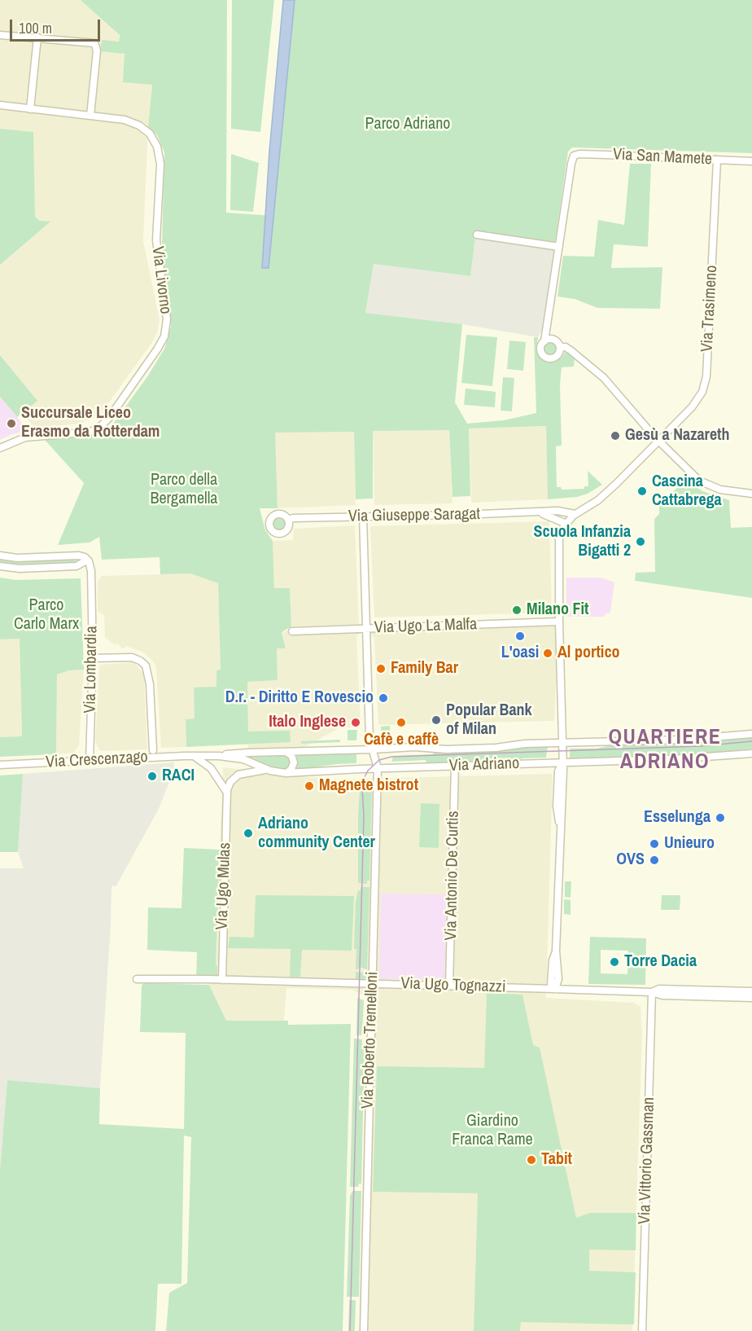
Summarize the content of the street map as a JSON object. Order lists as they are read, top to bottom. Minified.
{"streets":{"street":["Via San Mamete","Via Livorno","Via Trasimeno","Via Giuseppe Saragat","Via Ugo La Malfa","Via Lombardia","Via Crescenzago","Via Adriano","Via Antonio De Curtis","Via Ugo Mulas","Via Ugo Tognazzi","Via Roberto Tremelloni","Via Vittorio Gassman"]},"crossings":[["Via San Mamete","Via Trasimeno"],["Via Giuseppe Saragat","Via Roberto Tremelloni"],["Via Ugo La Malfa","Via Roberto Tremelloni"],["Via Lombardia","Via Crescenzago"],["Via Crescenzago","Via Adriano"],["Via Adriano","Via Antonio De Curtis"],["Via Adriano","Via Roberto Tremelloni"],["Via Antonio De Curtis","Via Ugo Tognazzi"],["Via Ugo Mulas","Via Ugo Tognazzi"],["Via Ugo Tognazzi","Via Roberto Tremelloni"],["Via Ugo Tognazzi","Via Vittorio Gassman"]],"districts":["QUARTIERE ADRIANO"],"parks":["Parco Adriano","Parco della Bergamella","Parco Carlo Marx","Giardino Franca Rame"],"places":["Succursale Liceo Erasmo da Rotterdam","Gesù a Nazareth","Cascina Cattabrega","Scuola Infanzia Bigatti 2","Milano Fit","L'oasi","Al portico","Family Bar","D.r. - Diritto E Rovescio","Popular Bank of Milan","Italo Inglese","Cafè e caffè","RACI","Magnete bistrot","Esselunga","Adriano community Center","Unieuro","OVS","Torre Dacia","Tabit"],"scale_bar":"100 m"}
